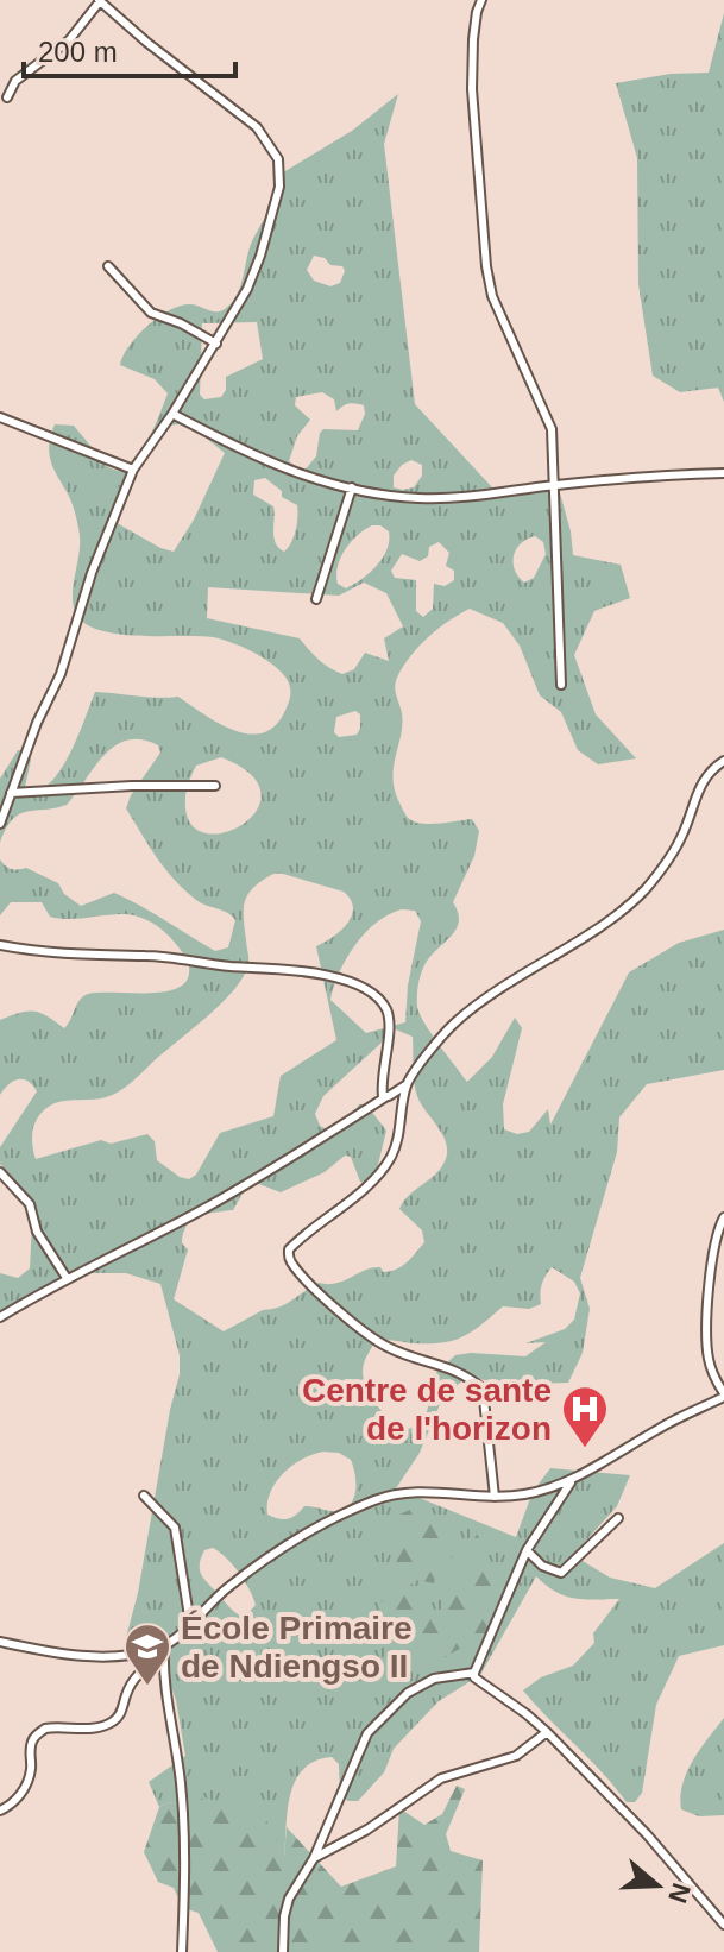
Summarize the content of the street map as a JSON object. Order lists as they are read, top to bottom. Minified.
{"places":{"hospital":["Centre de sante de l'horizon"],"school or university":["École Primaire de Ndiengso II"]},"scale_bar":"200 m","north":"right"}
